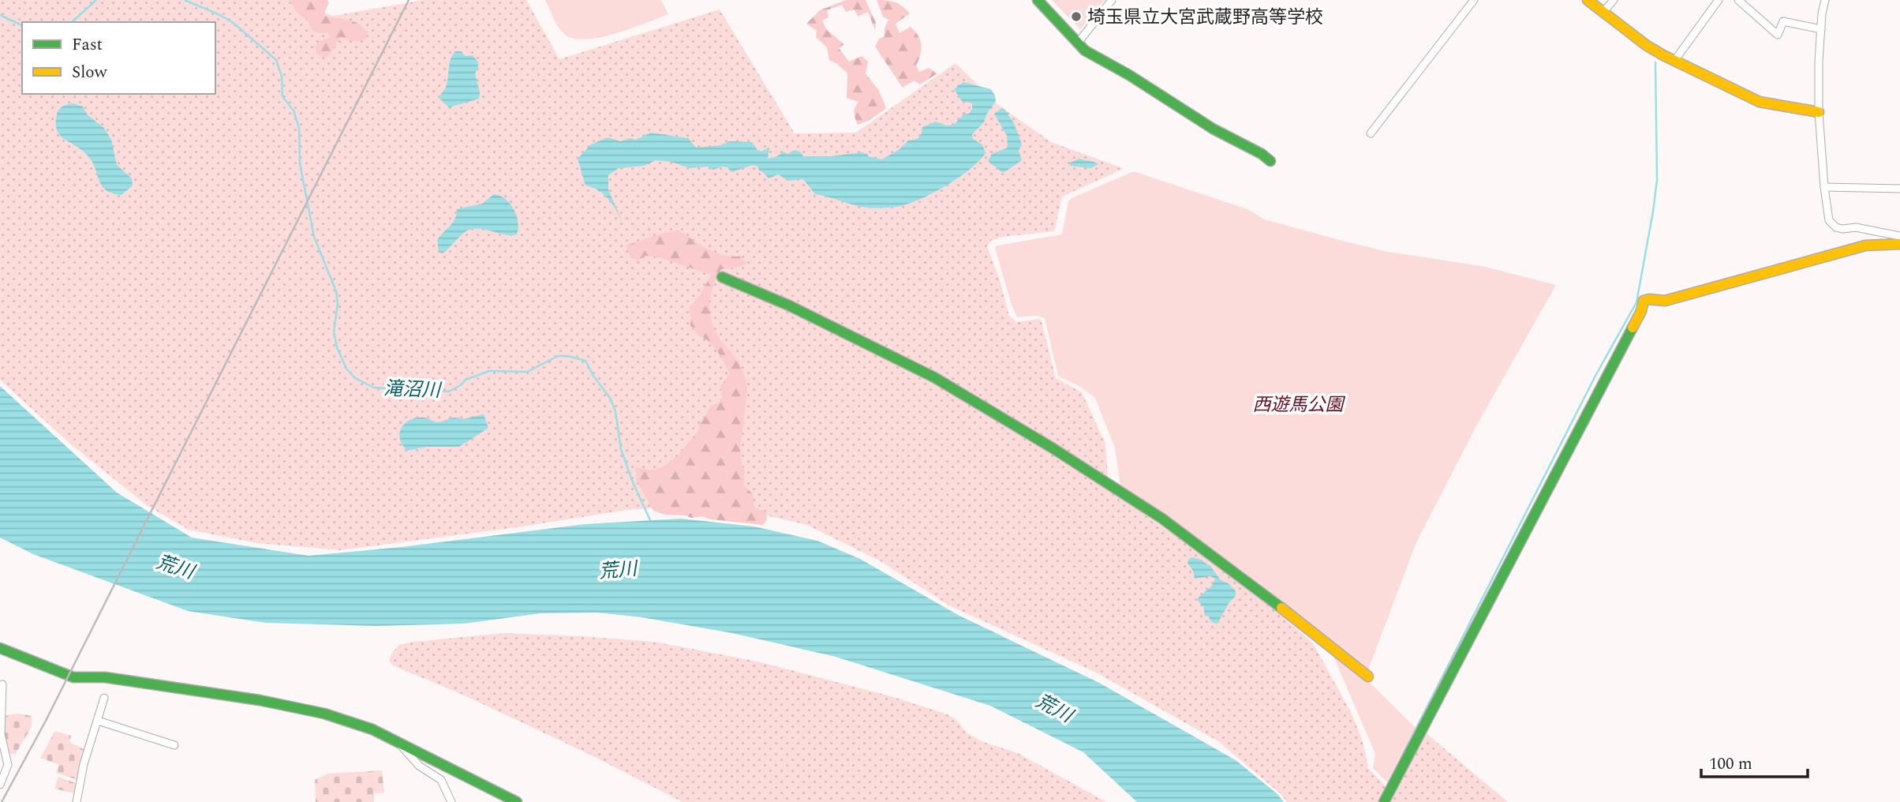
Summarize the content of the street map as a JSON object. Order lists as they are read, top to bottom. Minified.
{"water":["滝沼川","荒川"],"parks":["西遊馬公園"],"places":["埼玉県立大宮武蔵野高等学校"],"legend":["Fast","Slow"],"scale_bar":"100 m"}
